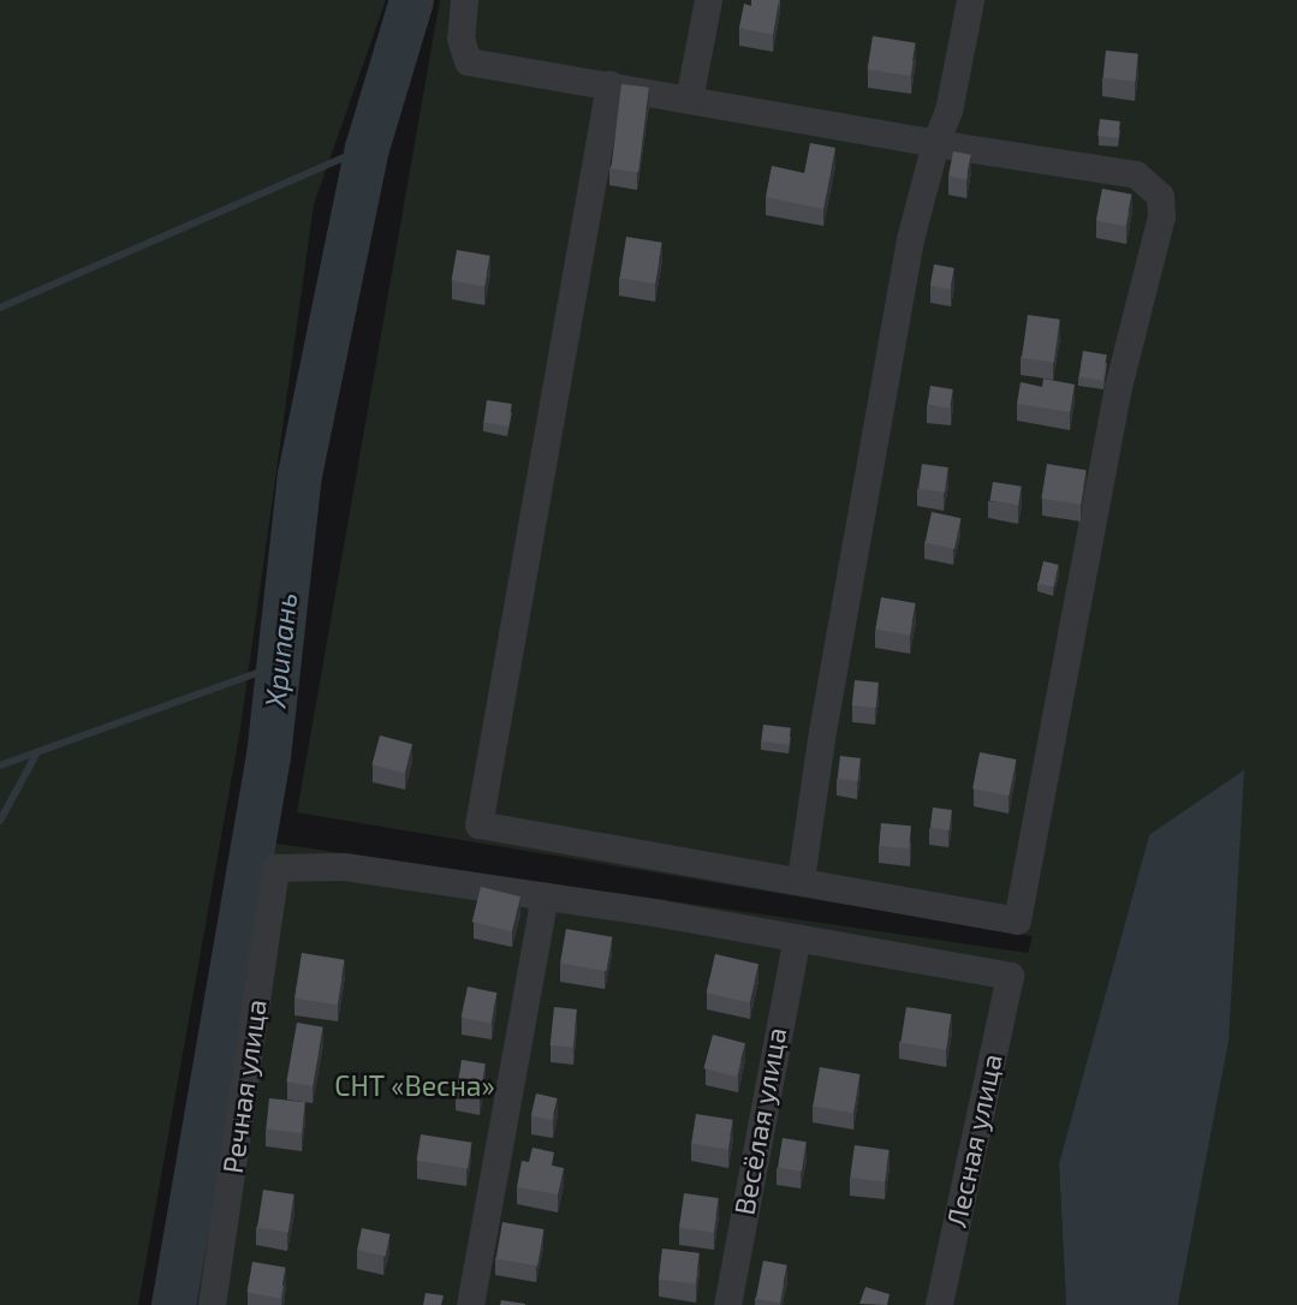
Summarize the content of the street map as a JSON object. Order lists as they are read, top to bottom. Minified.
{"streets":{"street":["Речная улица","Весёлая улица","Лесная улица"]},"crossings":[["Весёлая улица","Лесная улица"]],"water":["Хрипань"],"parks":["СНТ «Весна»"]}
